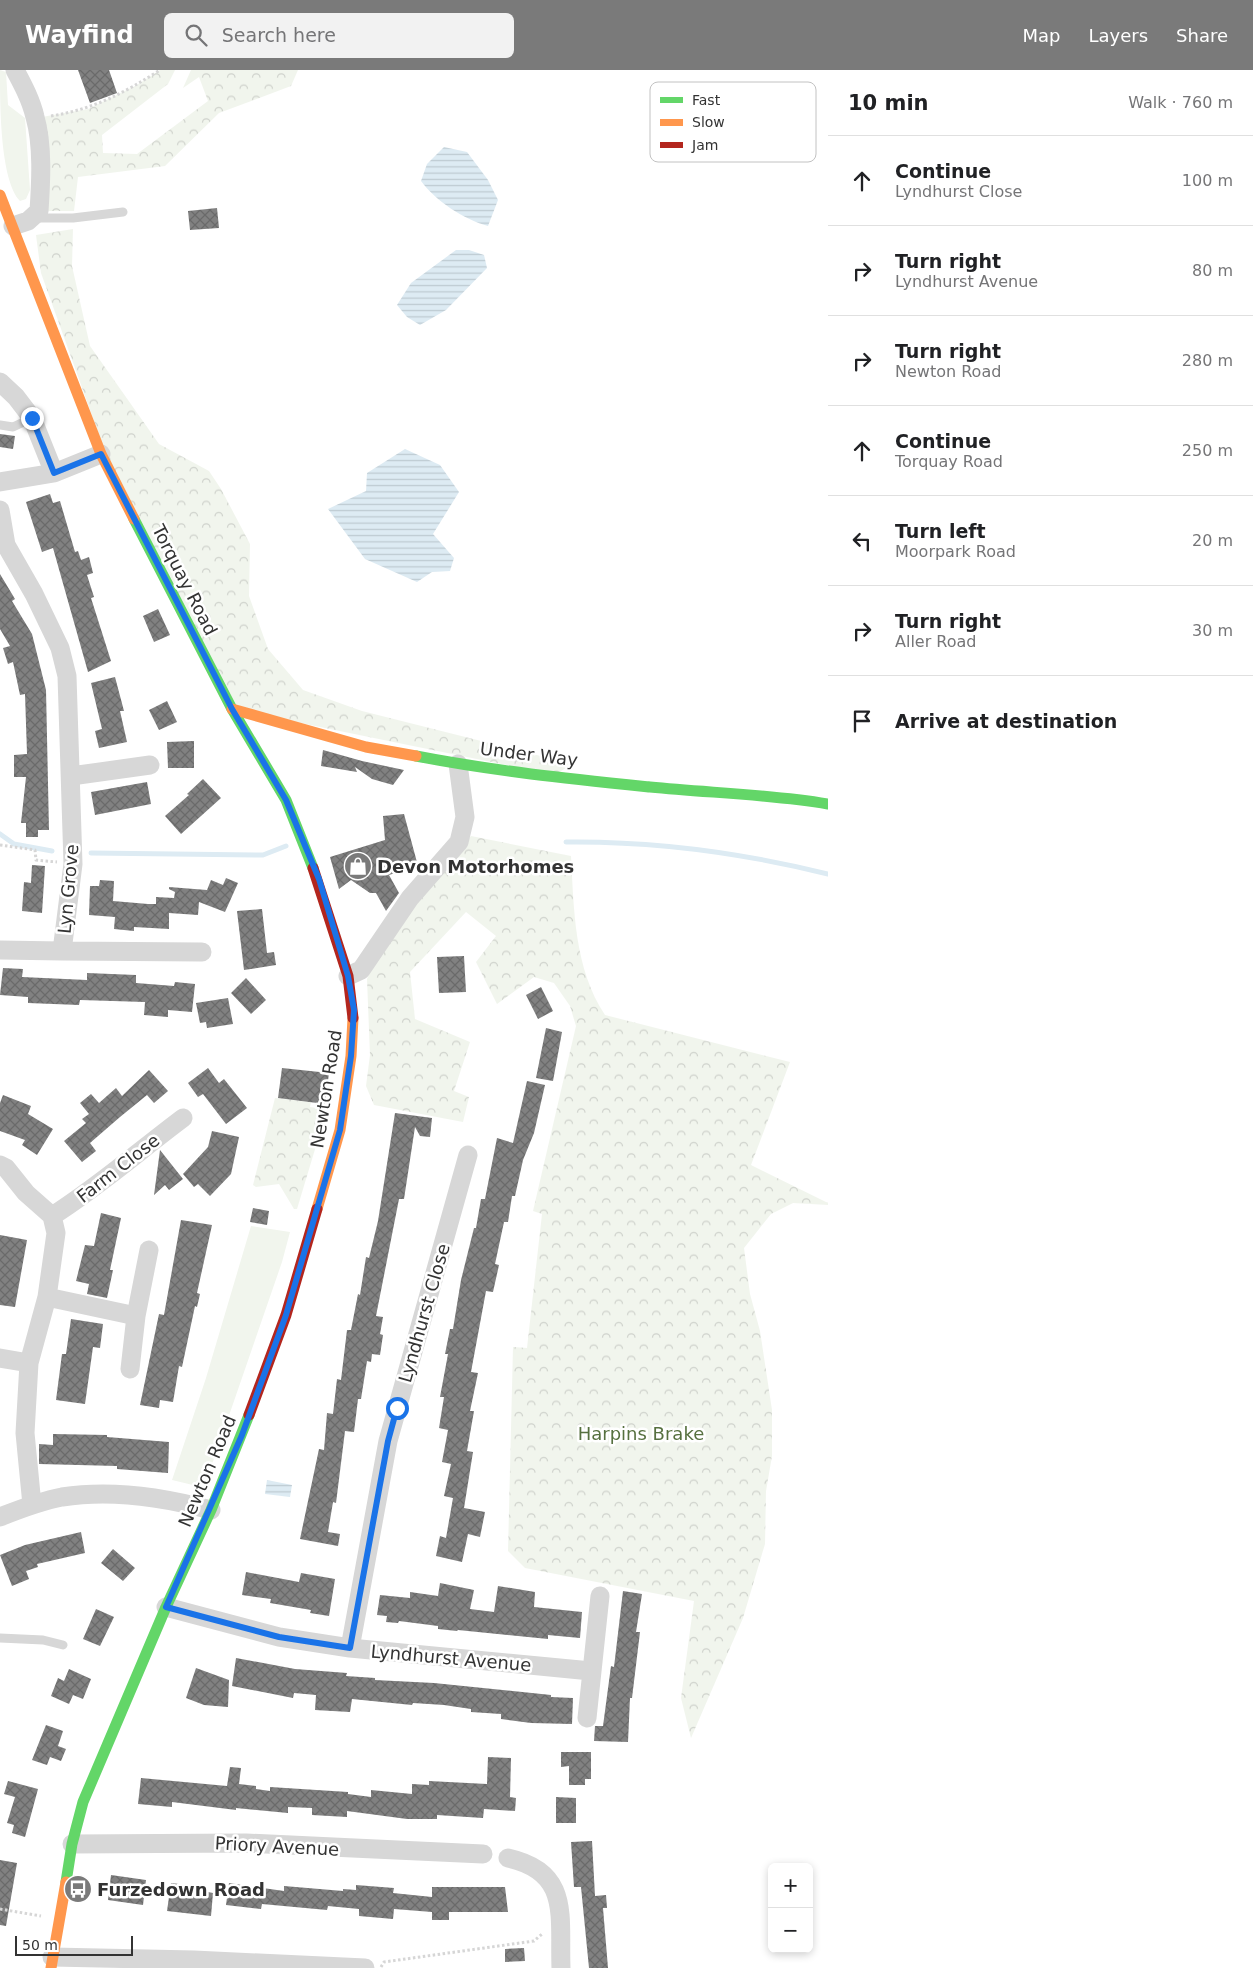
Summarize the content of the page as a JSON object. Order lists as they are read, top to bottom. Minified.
{"streets":{"street":["Torquay Road","Under Way","Lyn Grove","Newton Road","Farm Close","Lyndhurst Close","Lyndhurst Avenue","Priory Avenue"]},"crossings":[["Torquay Road","Under Way"],["Torquay Road","Newton Road"],["Newton Road","Lyndhurst Avenue"],["Newton Road","Priory Avenue"],["Lyndhurst Close","Lyndhurst Avenue"]],"parks":["Harpins Brake"],"places":{"shop":["Devon Motorhomes"],"bus stop":["Furzedown Road"]},"legend":["Fast","Slow","Jam"],"scale_bar":"50 m","page":{"header":"Wayfind","search":"Search here","nav":["Map","Layers","Share"],"heading":["10 min","Walk · 760 m"],"list":[["Continue","Lyndhurst Close","100 m"],["Turn right","Lyndhurst Avenue","80 m"],["Turn right","Newton Road","280 m"],["Continue","Torquay Road","250 m"],["Turn left","Moorpark Road","20 m"],["Turn right","Aller Road","30 m"],"Arrive at destination"],"map_buttons":["+","−"],"scale":"50 m"}}
